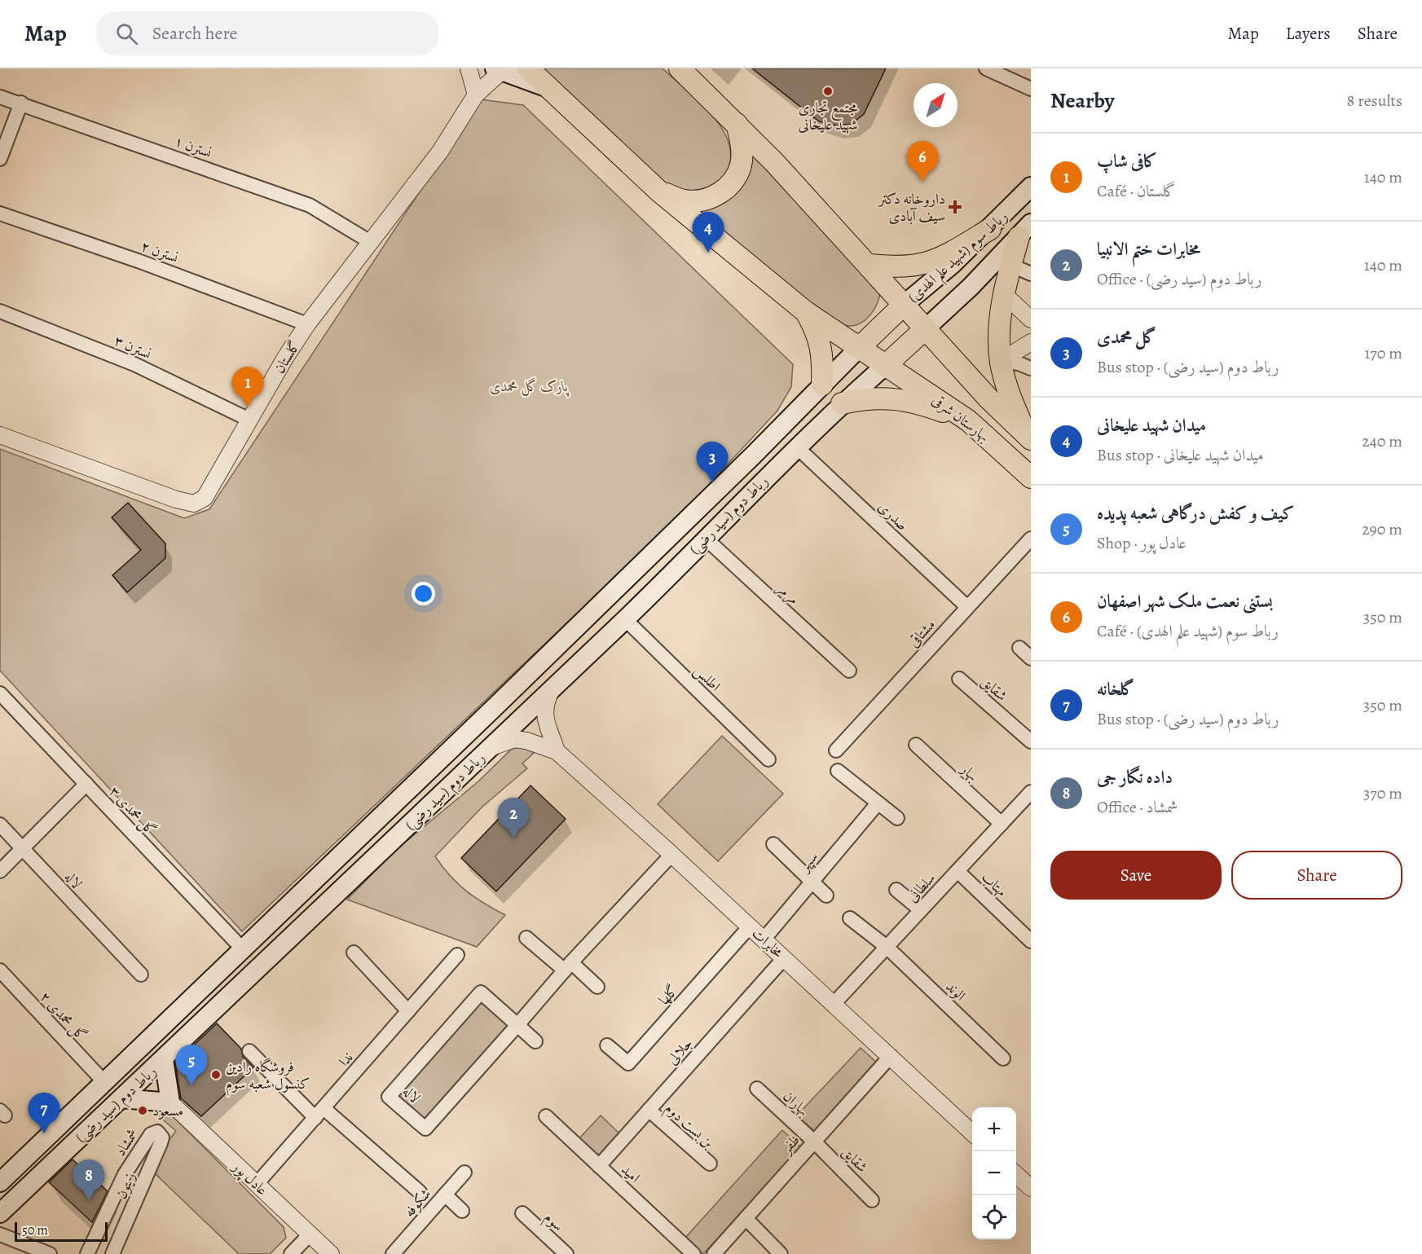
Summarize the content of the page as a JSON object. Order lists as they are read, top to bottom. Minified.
{"streets":{"main road":["رباط سوم (شهید علم الهدی)","بهارستان شرقی","رباط دوم (سید رضی)"],"street":["نسترن ۱","نسترن ۲","نسترن ۳","گلستان","صدری","مرمر","مشتاقی","اطلس","شقایق","بهار","گل محمدی ۳","سپهر","لاله","مهتاب","سلطانی","مخابرات","الوند","گلها","گل محمدی ۲","جلالی","ندا","بهاران","بن بست دوم","شمشاد","ظفر","امید","عادل پور","زیتون","شکوفه","سوم"]},"crossings":[["نسترن ۱","گلستان"],["نسترن ۲","گلستان"],["رباط سوم (شهید علم الهدی)","بهارستان شرقی"],["نسترن ۳","گلستان"],["بهارستان شرقی","رباط دوم (سید رضی)"],["رباط دوم (سید رضی)","صدری"],["رباط دوم (سید رضی)","مرمر"],["رباط دوم (سید رضی)","اطلس"],["رباط دوم (سید رضی)","گل محمدی ۳"],["رباط دوم (سید رضی)","گل محمدی ۲"],["صدری","مشتاقی"],["شقایق","بهاران"],["شقایق","ظفر"],["بهار","سلطانی"],["سپهر","مخابرات"],["لاله","مخابرات"],["مهتاب","سلطانی"],["سلطانی","مخابرات"],["سلطانی","الوند"],["مخابرات","گلها"],["مخابرات","جلالی"],["مخابرات","ظفر"],["جلالی","بن بست دوم"],["جلالی","امید"],["ندا","عادل پور"],["بهاران","ظفر"],["شمشاد","زیتون"]],"parks":["پارک گل محمدی"],"places":{"other":["مجتمع تجاری شهید علیخانی","فروشگاه رادین کنسول شعبه سوم","مسعود"],"health":["داروخانه دکتر سیف آبادی"]},"scale_bar":"50 m","north":"top right","page":{"header":"Map","search":"Search here","nav":["Map","Layers","Share"],"heading":["Nearby","8 results"],"list":[{"mark":"1","name":"کافی شاپ","note":"Café · گلستان","value":"140 m"},{"mark":"2","name":"مخابرات ختم الانبیا","note":"Office · رباط دوم (سید رضی)","value":"140 m"},{"mark":"3","name":"گل محمدی","note":"Bus stop · رباط دوم (سید رضی)","value":"170 m"},{"mark":"4","name":"میدان شهید علیخانی","note":"Bus stop · میدان شهید علیخانی","value":"240 m"},{"mark":"5","name":"کیف و کفش درگاهی شعبه پدیده","note":"Shop · عادل پور","value":"290 m"},{"mark":"6","name":"بستنی نعمت ملک شهر اصفهان","note":"Café · رباط سوم (شهید علم الهدی)","value":"350 m"},{"mark":"7","name":"گلخانه","note":"Bus stop · رباط دوم (سید رضی)","value":"350 m"},{"mark":"8","name":"داده نگار جی","note":"Office · شمشاد","value":"370 m"}],"pins":["6","4","1","3","2","5","7","8"],"buttons":["Save","Share"],"map_buttons":["+","−"],"scale":"50 m"}}
